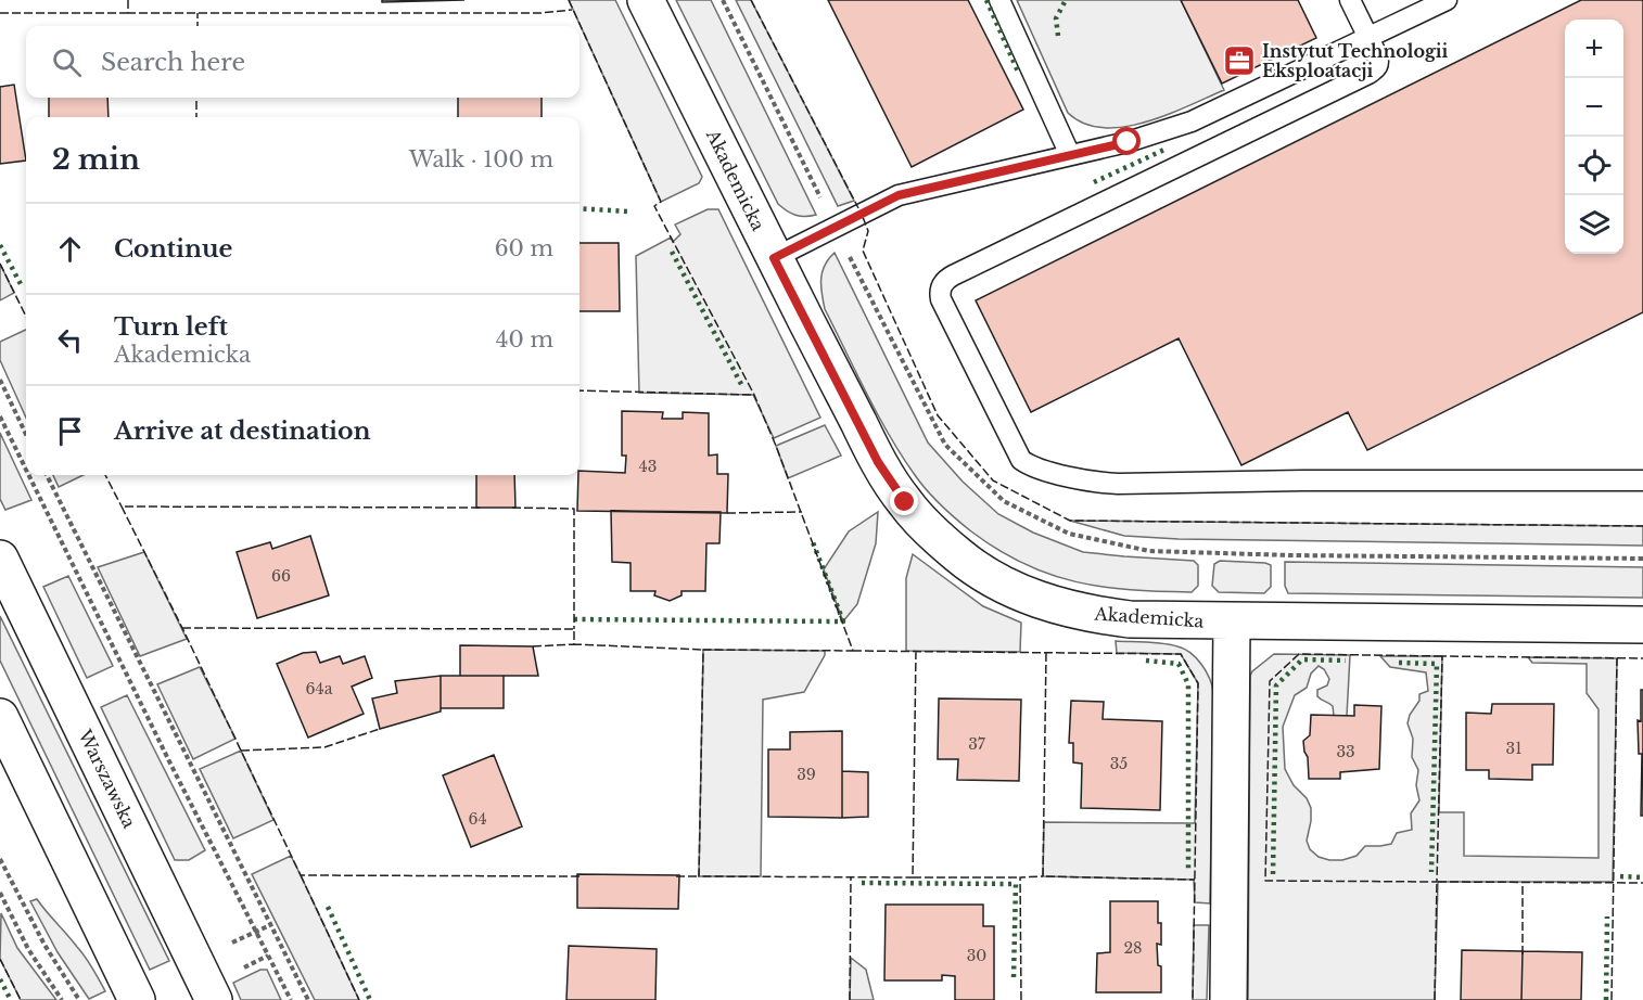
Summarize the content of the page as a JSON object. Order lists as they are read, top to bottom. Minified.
{"streets":{"street":["Akademicka","Warszawska"]},"places":{"office":["Instytut Technologii Eksploatacji"]},"house_numbers":["43","66","64a","37","31","33","35","39","64","28","30"],"page":{"map_buttons":["+","−"],"search":"Search here","heading":["2 min","Walk · 100 m"],"list":[["Continue","60 m"],["Turn left","Akademicka","40 m"],"Arrive at destination"]}}
